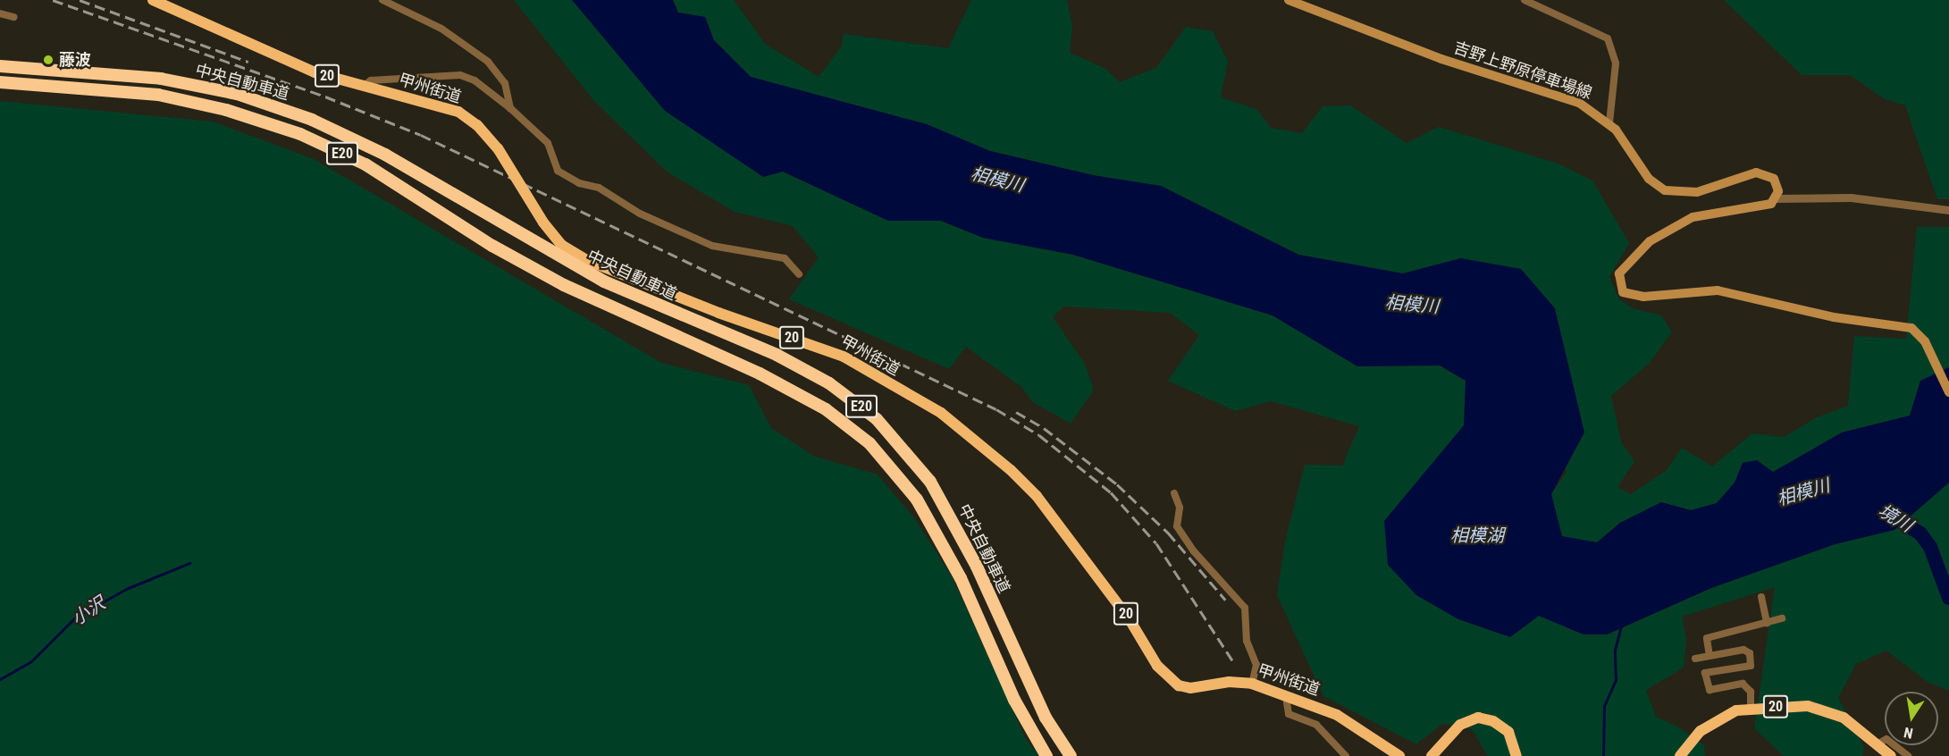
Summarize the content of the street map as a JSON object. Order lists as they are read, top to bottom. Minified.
{"streets":{"highway":["20","中央自動車道","甲州街道","E20"],"main road":["吉野上野原停車場線"]},"water":["相模川","境川","相模湖","小沢"],"places":["藤波"],"north":"bottom"}
